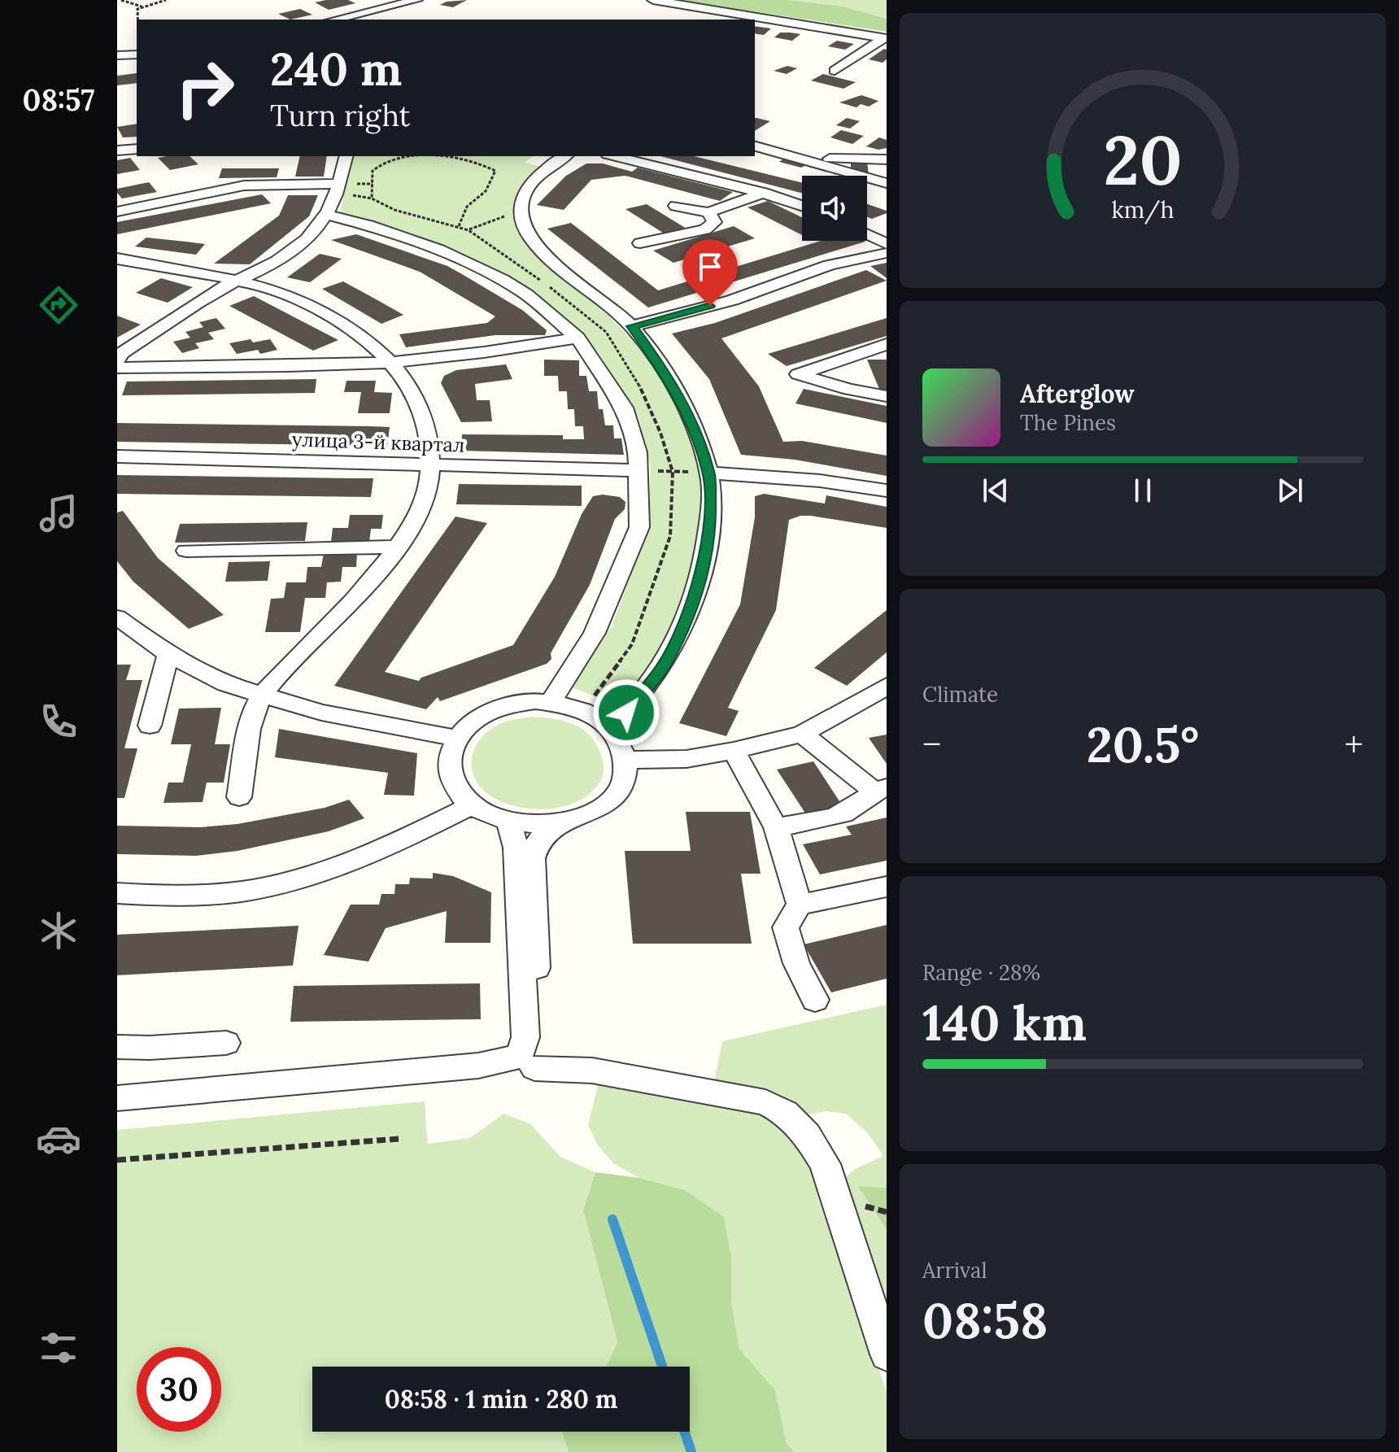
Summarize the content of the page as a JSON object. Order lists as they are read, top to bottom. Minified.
{"streets":{"street":["улица 3-й квартал"]},"page":{"tabs":"08:57","turn":["240 m","Turn right"],"song":["Afterglow","The Pines"],"tile":["Climate",["Range · 28%","140 km"],["Arrival","08:58"]],"heat":["−","20.5°","+"],"limit":"30","trip":"08:58 · 1 min · 280 m","gauge":["20","km/h"]}}
